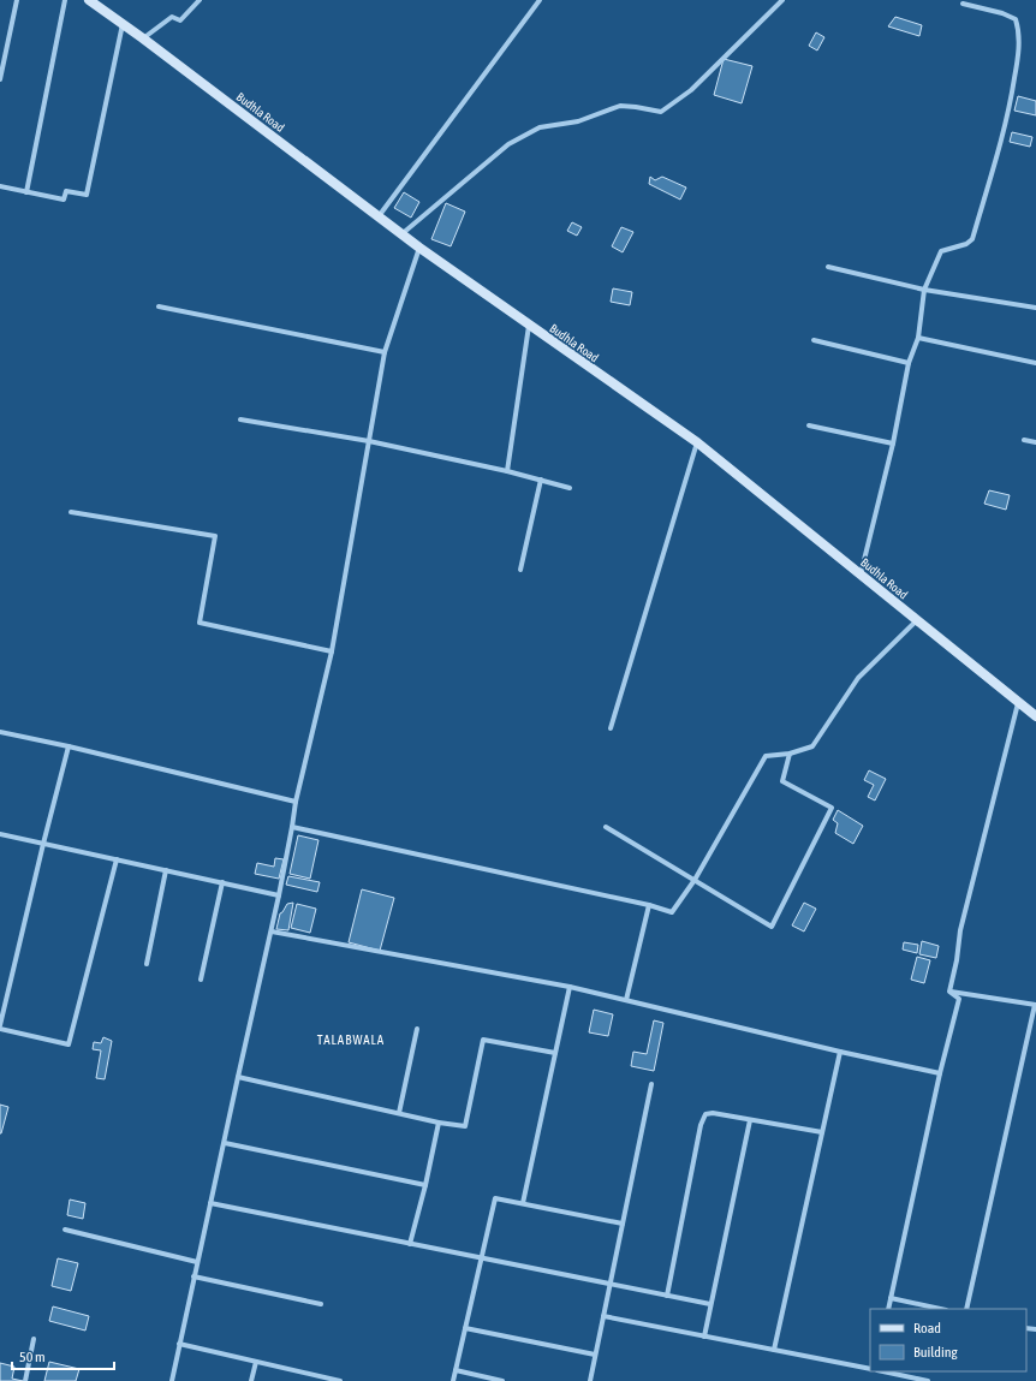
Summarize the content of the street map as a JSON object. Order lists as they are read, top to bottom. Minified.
{"streets":{"main road":["Budhla Road"]},"districts":["TALABWALA"],"legend":["Road","Building"],"scale_bar":"50 m"}
